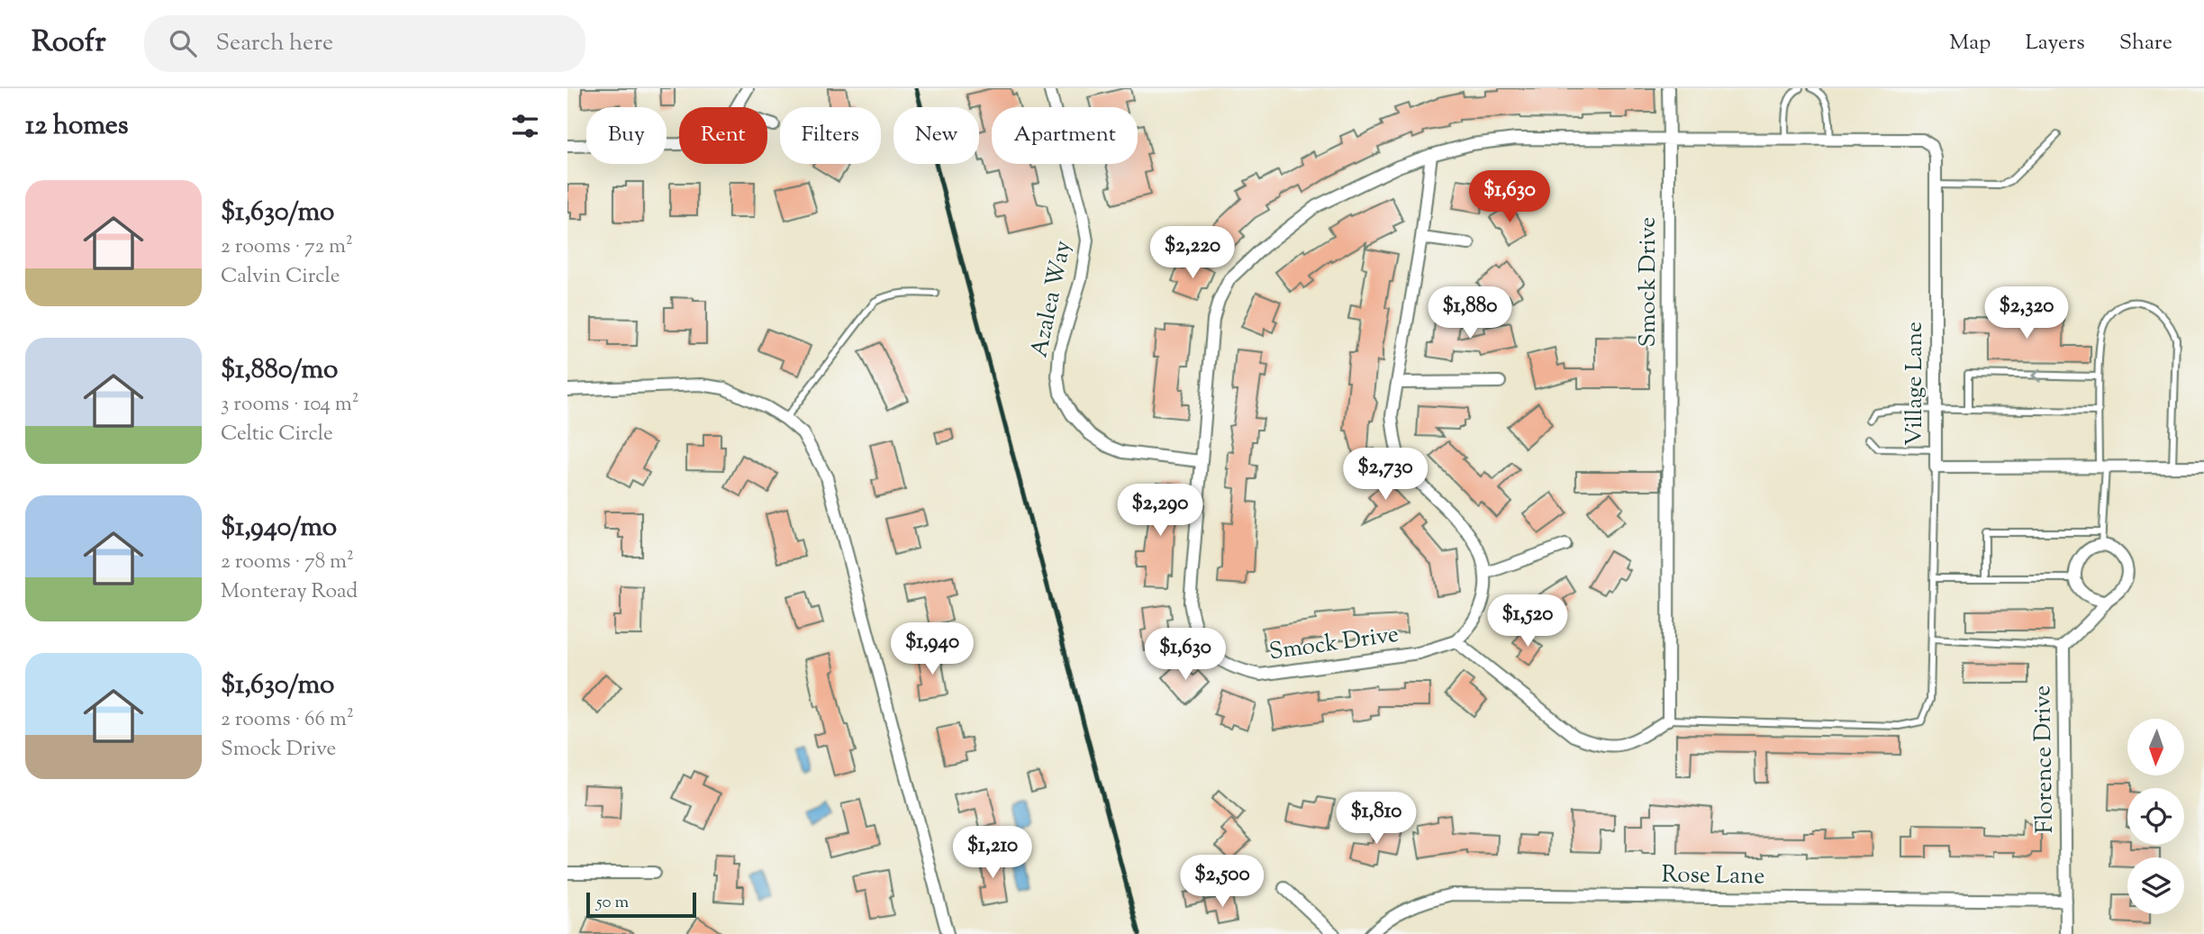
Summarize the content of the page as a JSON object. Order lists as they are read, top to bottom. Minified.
{"streets":{"street":["Smock Drive","Azalea Way","Village Lane","Florence Drive","Rose Lane"]},"crossings":[["Smock Drive","Azalea Way"],["Smock Drive","Village Lane"],["Florence Drive","Rose Lane"]],"scale_bar":"50 m","north":"bottom","page":{"header":"Roofr","search":"Search here","nav":["Map","Layers","Share"],"heading":"12 homes","chip":["Buy","Rent","Filters","New","Apartment"],"list":[{"name":"$1,630/mo","note":"2 rooms · 72 m² · Calvin Circle"},{"name":"$1,880/mo","note":"3 rooms · 104 m² · Celtic Circle"},{"name":"$1,940/mo","note":"2 rooms · 78 m² · Monteray Road"},{"name":"$1,630/mo","note":"2 rooms · 66 m² · Smock Drive"}],"price":["$1,630","$2,220","$1,880","$2,320","$2,730","$2,290","$1,520","$1,940","$1,630","$1,810","$1,210","$2,500"],"scale":"50 m"}}
